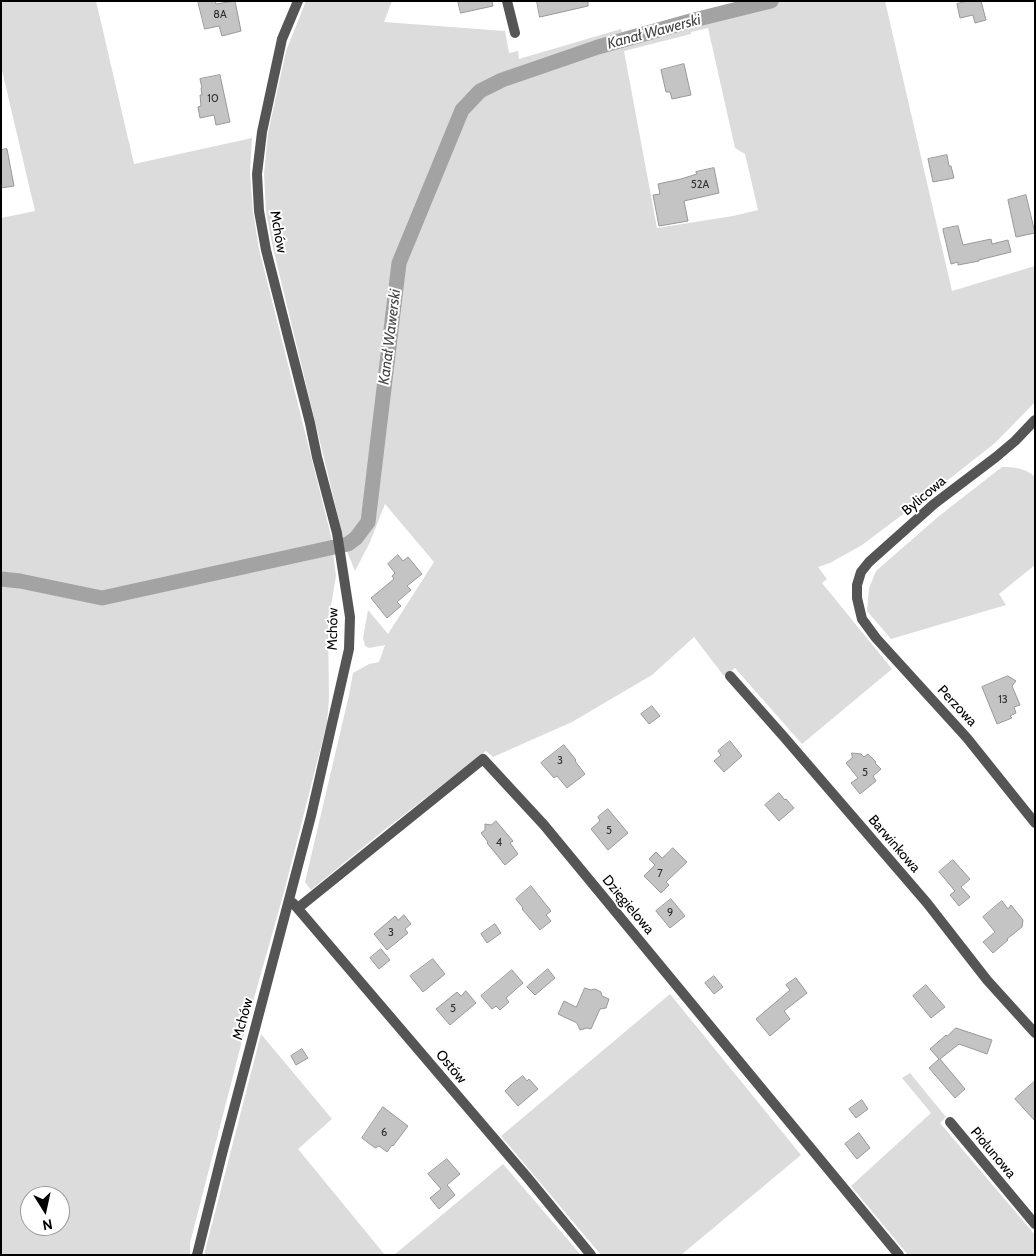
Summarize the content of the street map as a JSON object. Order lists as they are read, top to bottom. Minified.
{"streets":{"street":["Mchów","Bylicowa","Perzowa","Barwinkowa","Dzięgielowa","Ostów","Piołunowa"]},"crossings":[["Mchów","Ostów"],["Bylicowa","Perzowa"],["Dzięgielowa","Ostów"]],"water":["Kanał Wawerski"],"house_numbers":["8A","10","52A","13","3","5","5","4","7","9","3","5","6"],"north":"bottom"}
